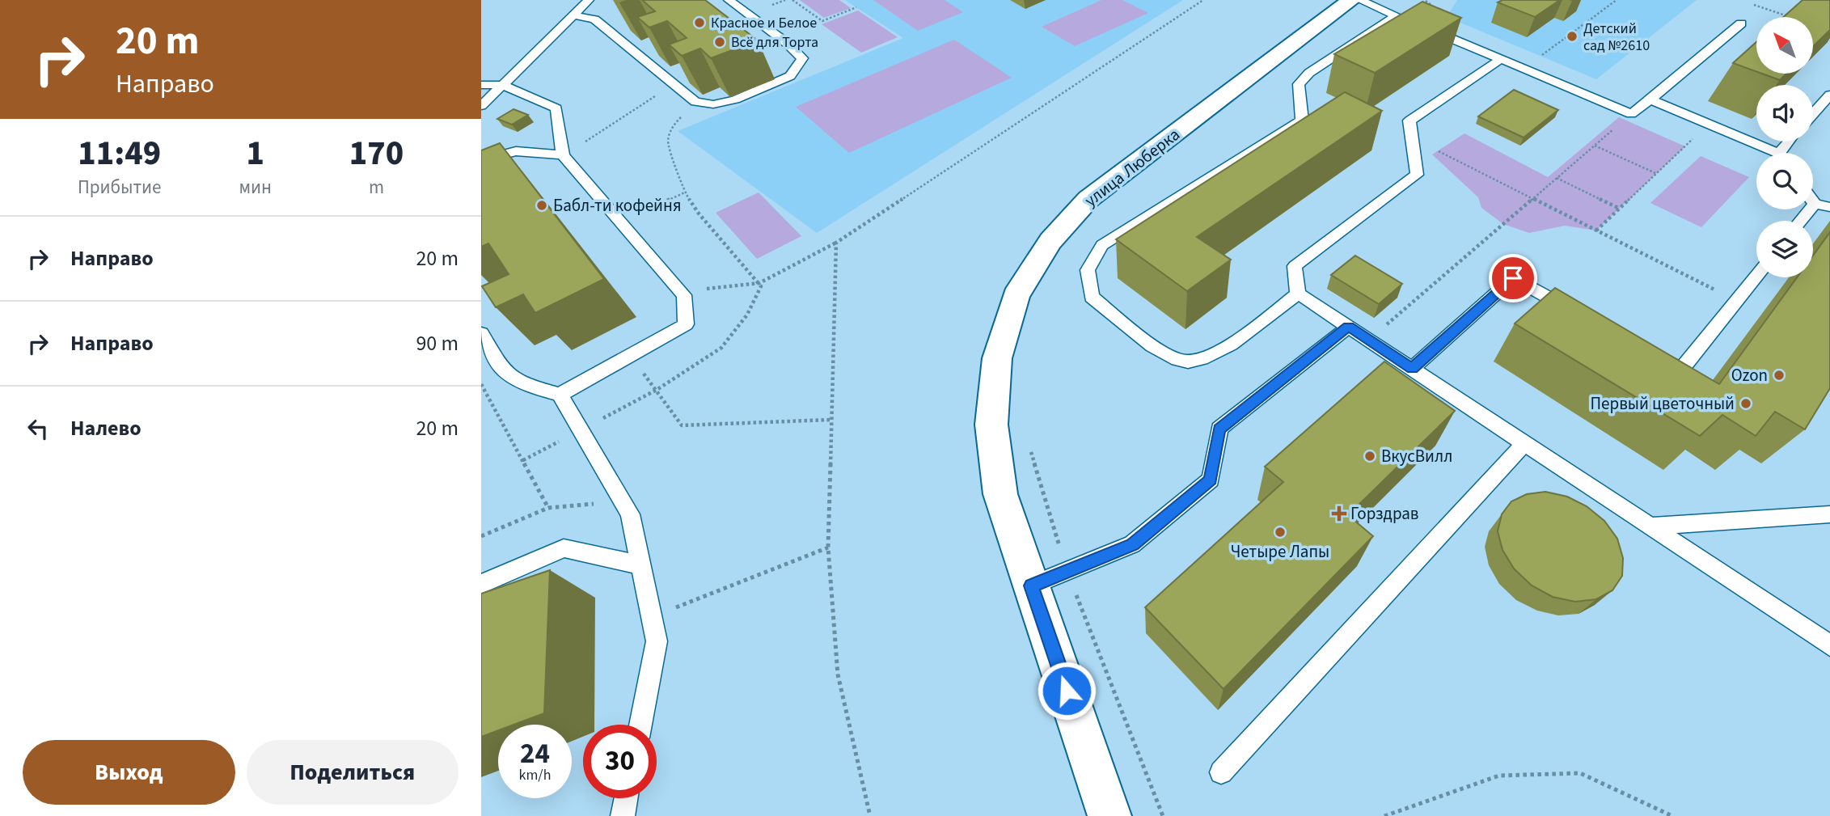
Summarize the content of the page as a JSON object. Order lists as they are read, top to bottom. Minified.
{"streets":{"street":["улица Люберка"]},"places":{"other":["Красное и Белое","Детский сад №2610","Всё для Торта","Бабл-ти кофейня","Ozon","Первый цветочный","ВкусВилл","Четыре Лапы"],"health":["Горздрав"]},"north":"top left","page":{"turn":["20 m","Направо"],"eta":["11:49","Прибытие","1","мин","170","m"],"list":[{"name":"Направо","value":"20 m"},{"name":"Направо","value":"90 m"},{"name":"Налево","value":"20 m"}],"speed":"24 km/h","limit":"30","buttons":["Выход","Поделиться"]}}
